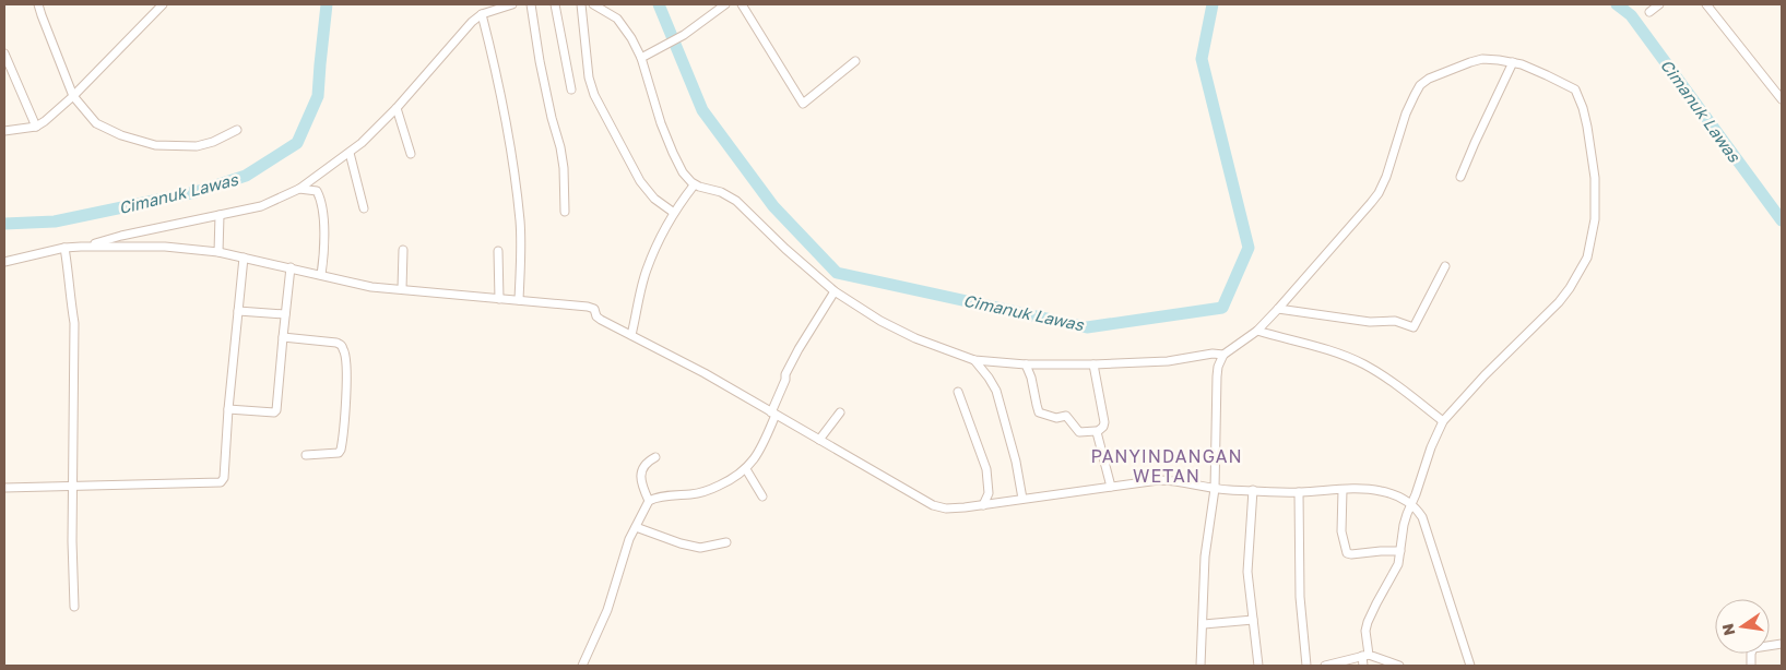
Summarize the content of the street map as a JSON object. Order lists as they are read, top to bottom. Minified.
{"districts":["PANYINDANGAN WETAN"],"water":["Cimanuk Lawas"],"north":"left"}
